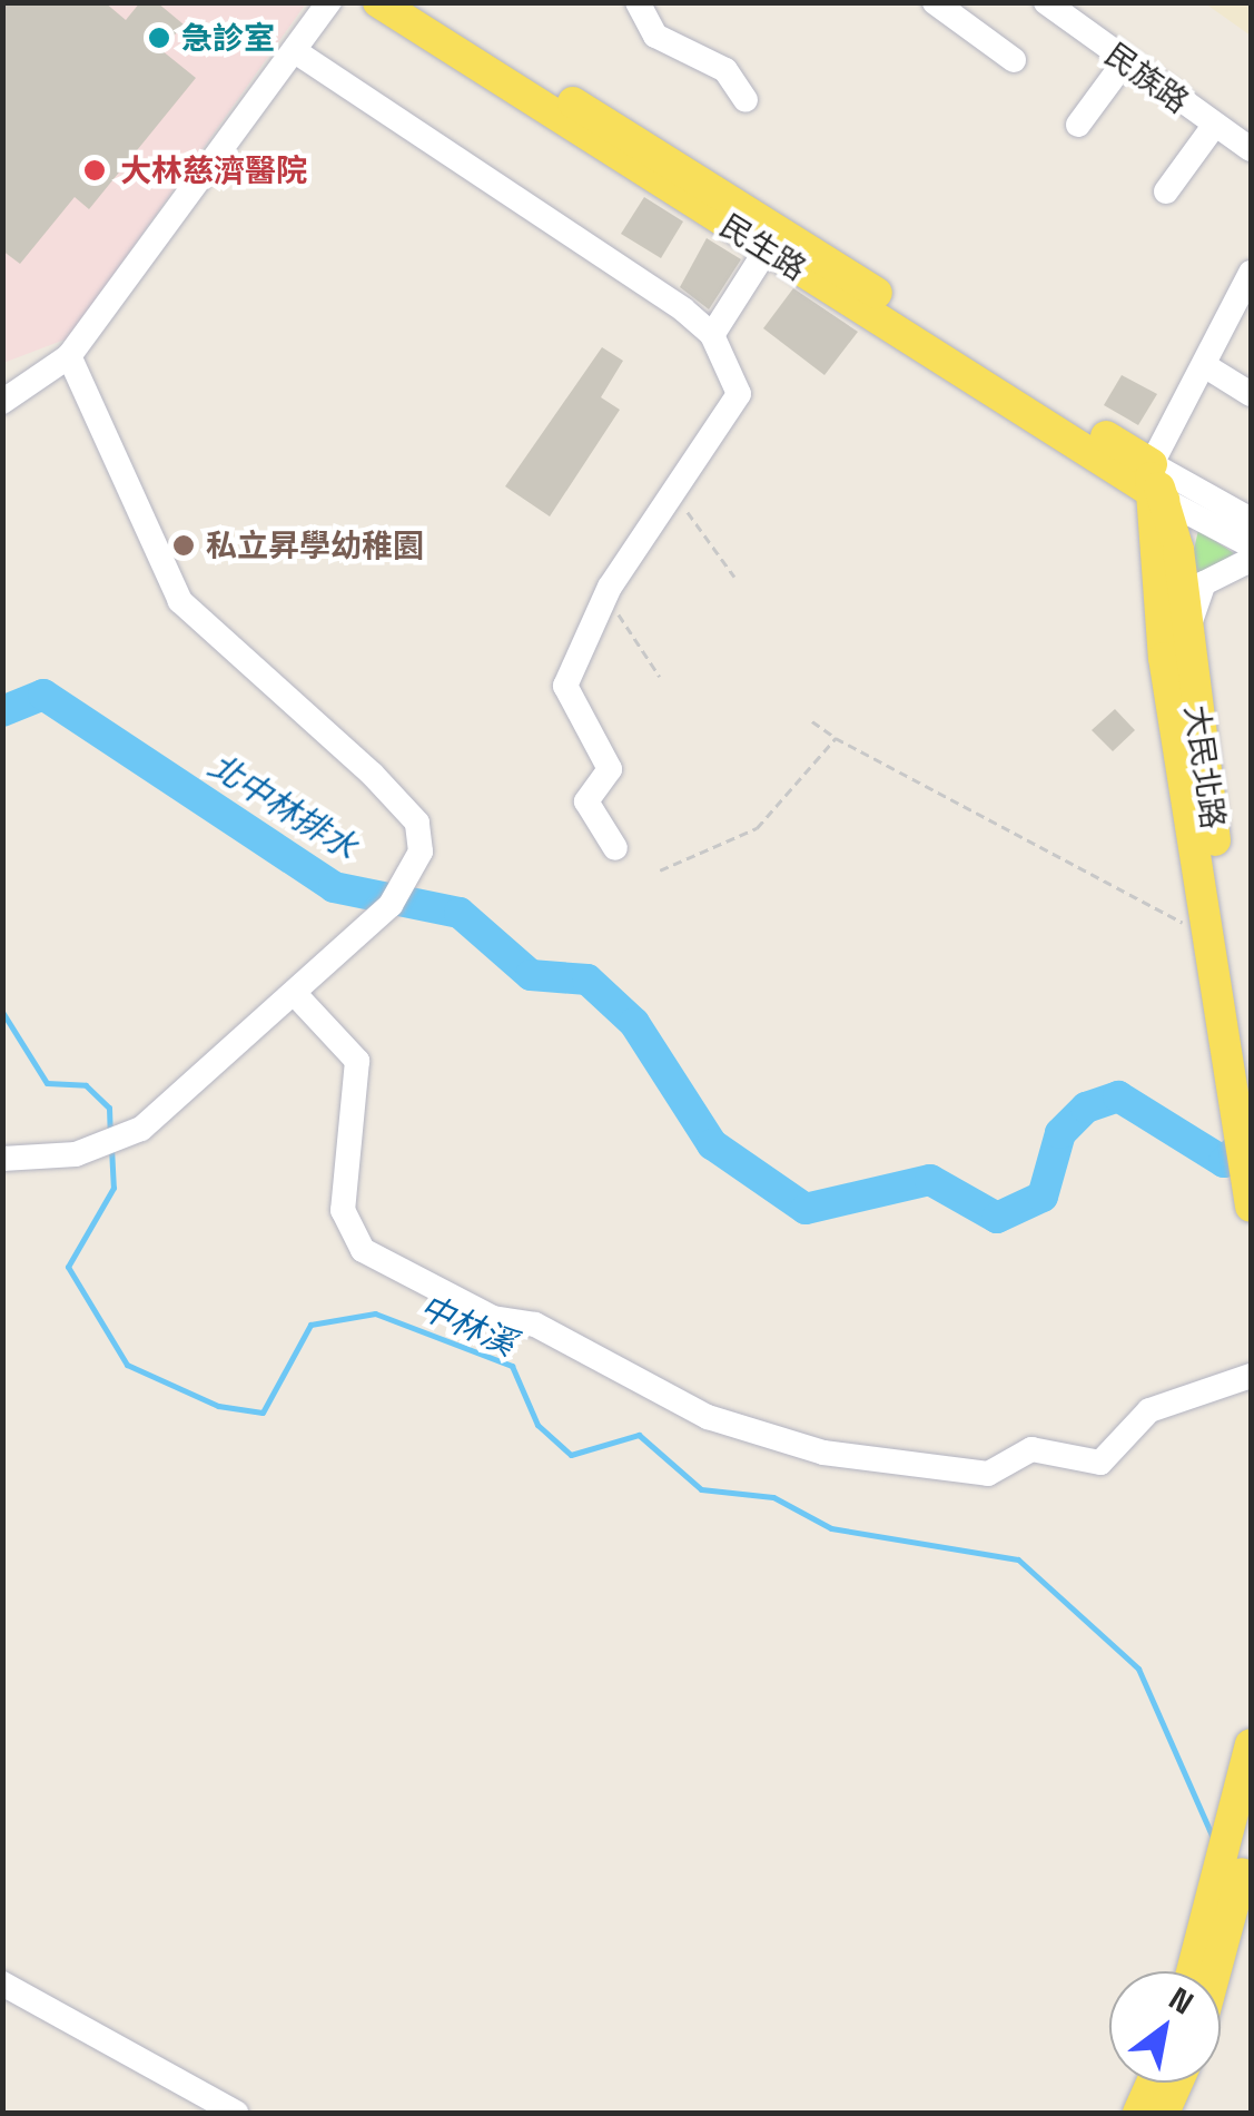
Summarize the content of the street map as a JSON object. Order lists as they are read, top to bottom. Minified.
{"streets":{"main road":["民生路","大民北路"],"street":["民族路"]},"crossings":[["民生路","大民北路"]],"water":["北中林排水","中林溪"],"places":["急診室","大林慈濟醫院","私立昇學幼稚園"],"north":"top right"}
